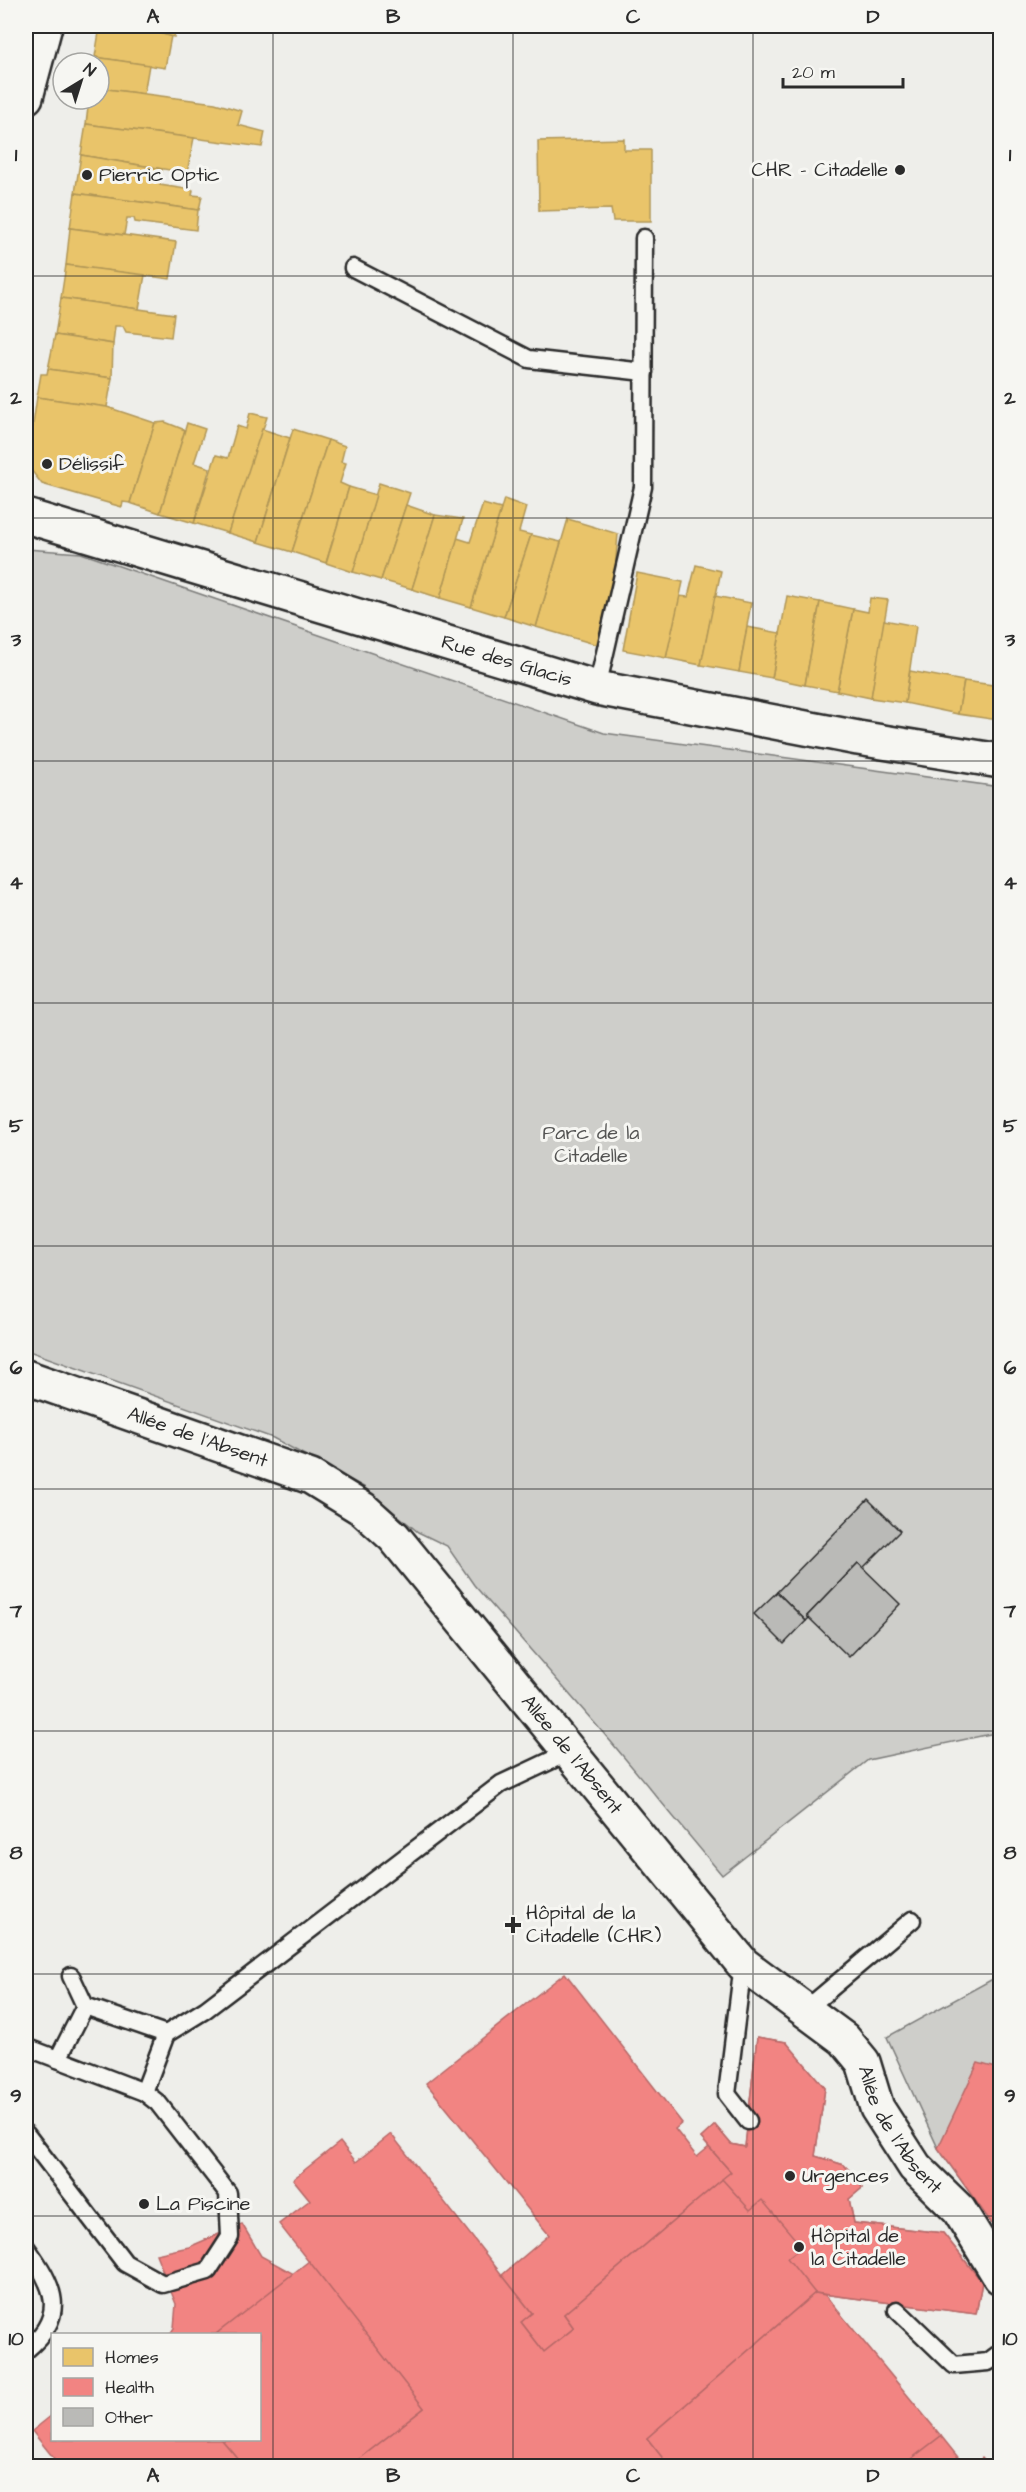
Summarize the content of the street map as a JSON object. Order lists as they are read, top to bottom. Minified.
{"streets":{"street":["Rue des Glacis","Allée de l'Absent"]},"parks":["Parc de la Citadelle"],"places":{"other":["CHR - Citadelle","Pierric Optic","Délissif","Urgences","La Piscine","Hôpital de la Citadelle"],"health":["Hôpital de la Citadelle (CHR)"]},"legend":["Homes","Health","Other"],"scale_bar":"20 m","north":"top right","grid":{"columns":["A","B","C","D"],"rows":["1","2","3","4","5","6","7","8","9","10"]}}
